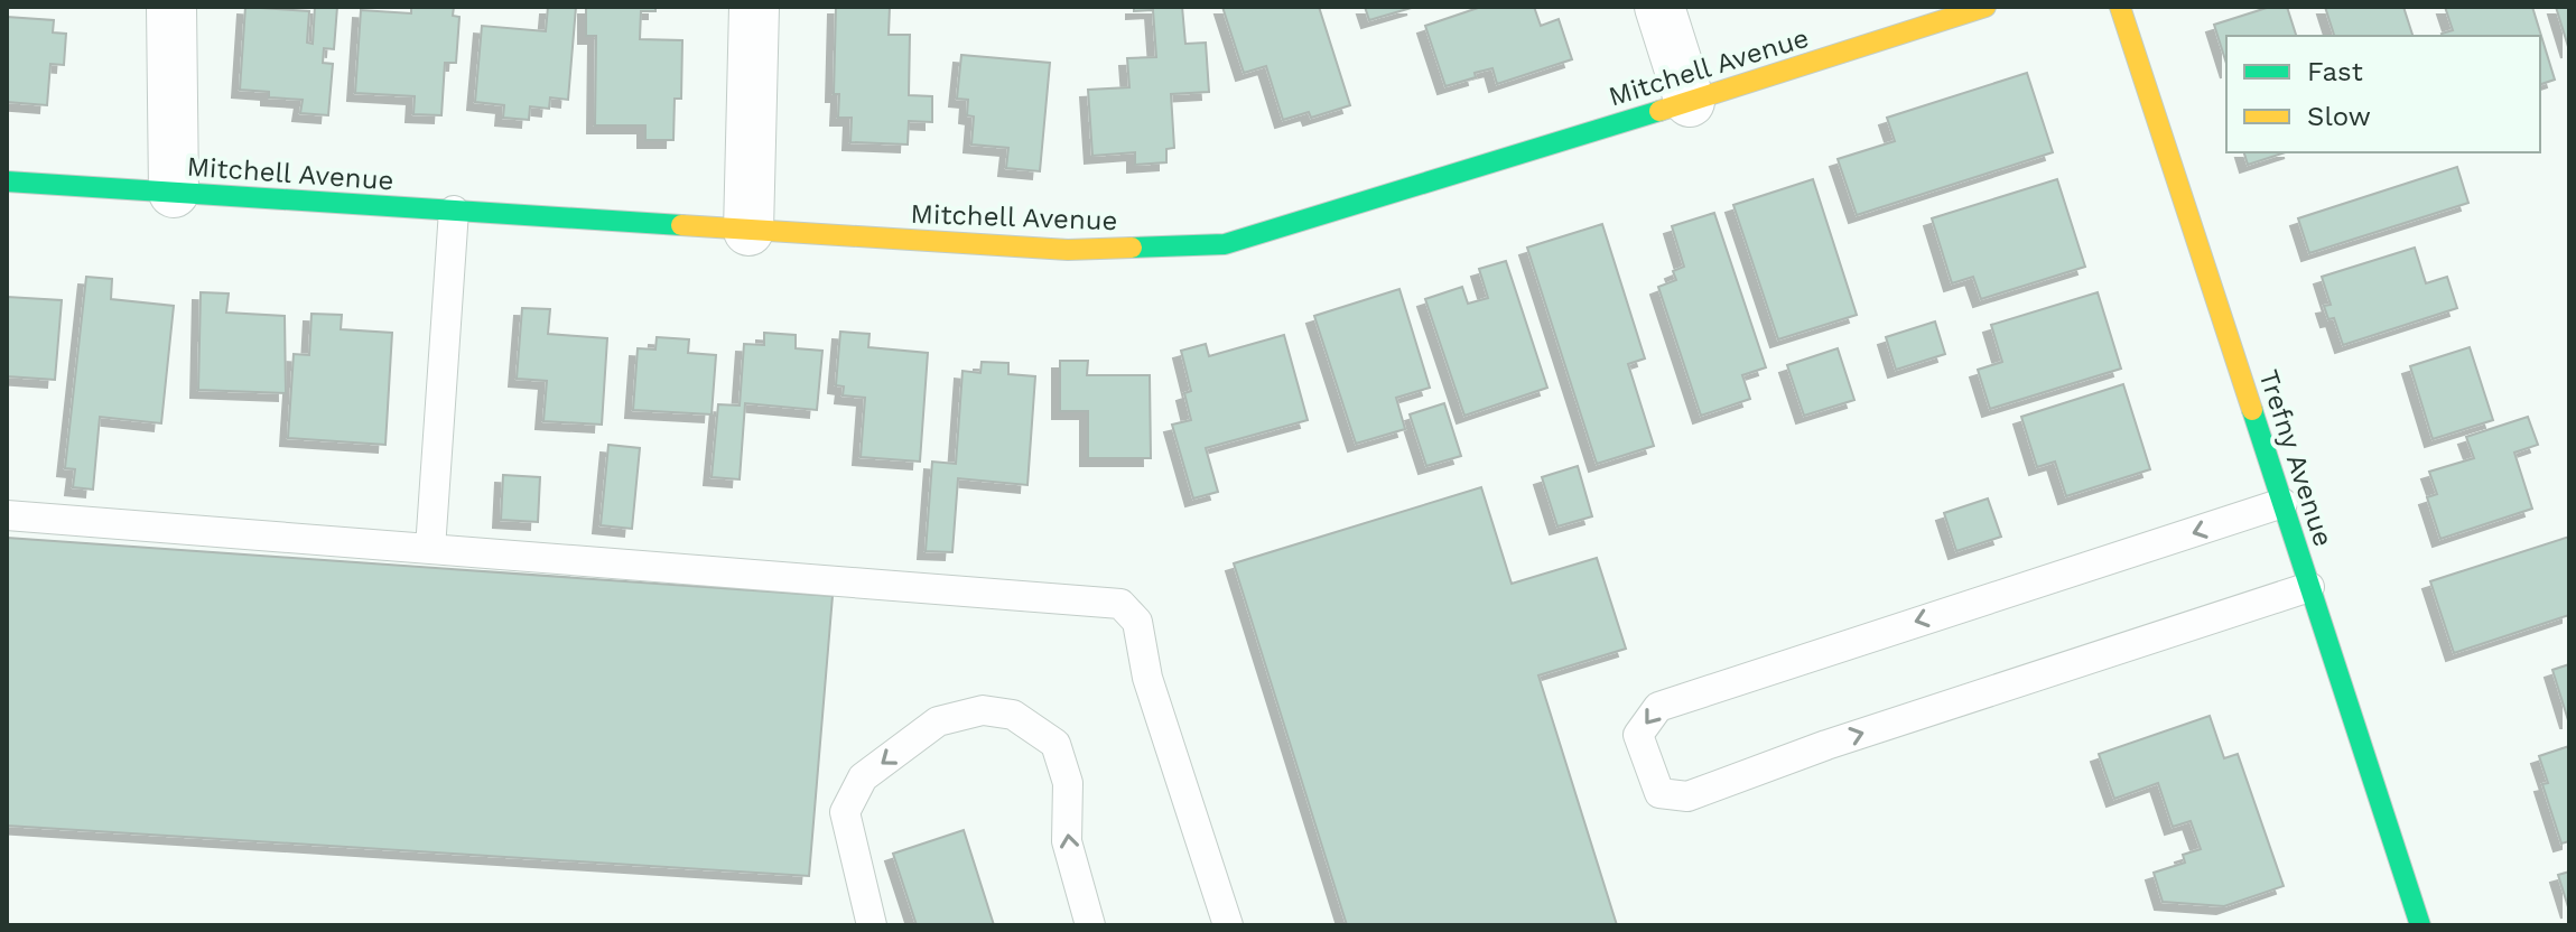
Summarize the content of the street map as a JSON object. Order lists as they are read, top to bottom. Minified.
{"streets":{"street":["Mitchell Avenue","Trefny Avenue"]},"legend":["Fast","Slow"]}
